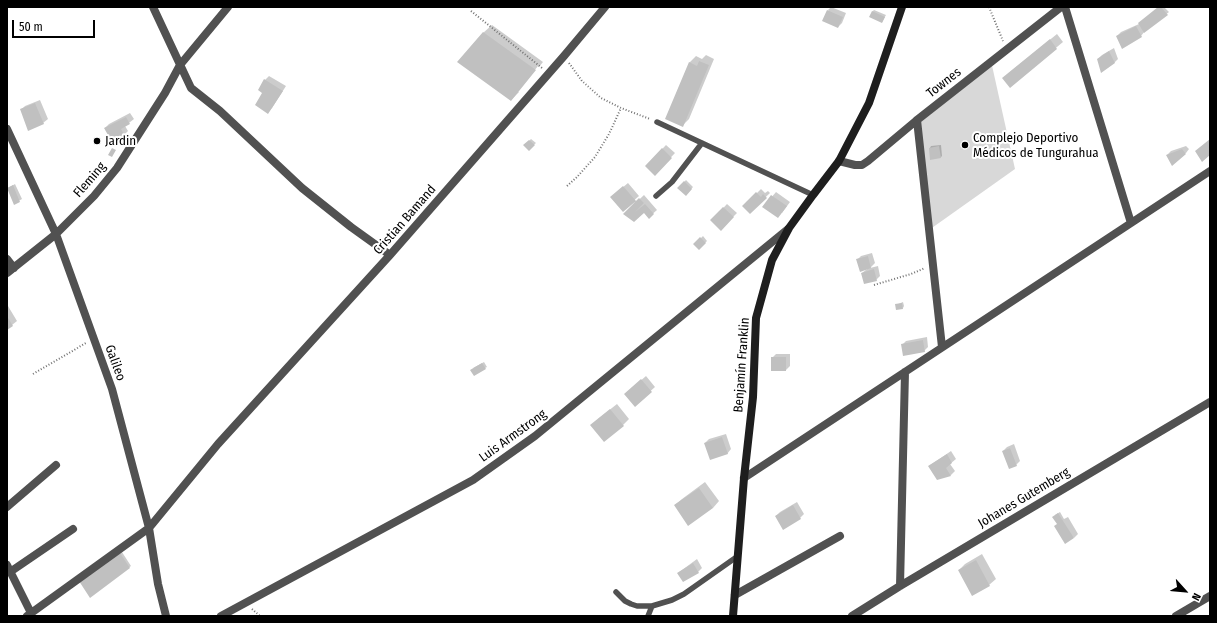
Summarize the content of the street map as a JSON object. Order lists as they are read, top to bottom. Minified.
{"streets":{"street":["Townes","Fleming","Cristian Bamand","Galileo","Benjamín Franklin","Luis Armstrong","Johanes Gutemberg"]},"crossings":[["Townes","Benjamín Franklin"],["Fleming","Galileo"],["Cristian Bamand","Galileo"],["Benjamín Franklin","Luis Armstrong"]],"places":["Jardin","Complejo Deportivo Médicos de Tungurahua"],"scale_bar":"50 m","north":"bottom right"}
